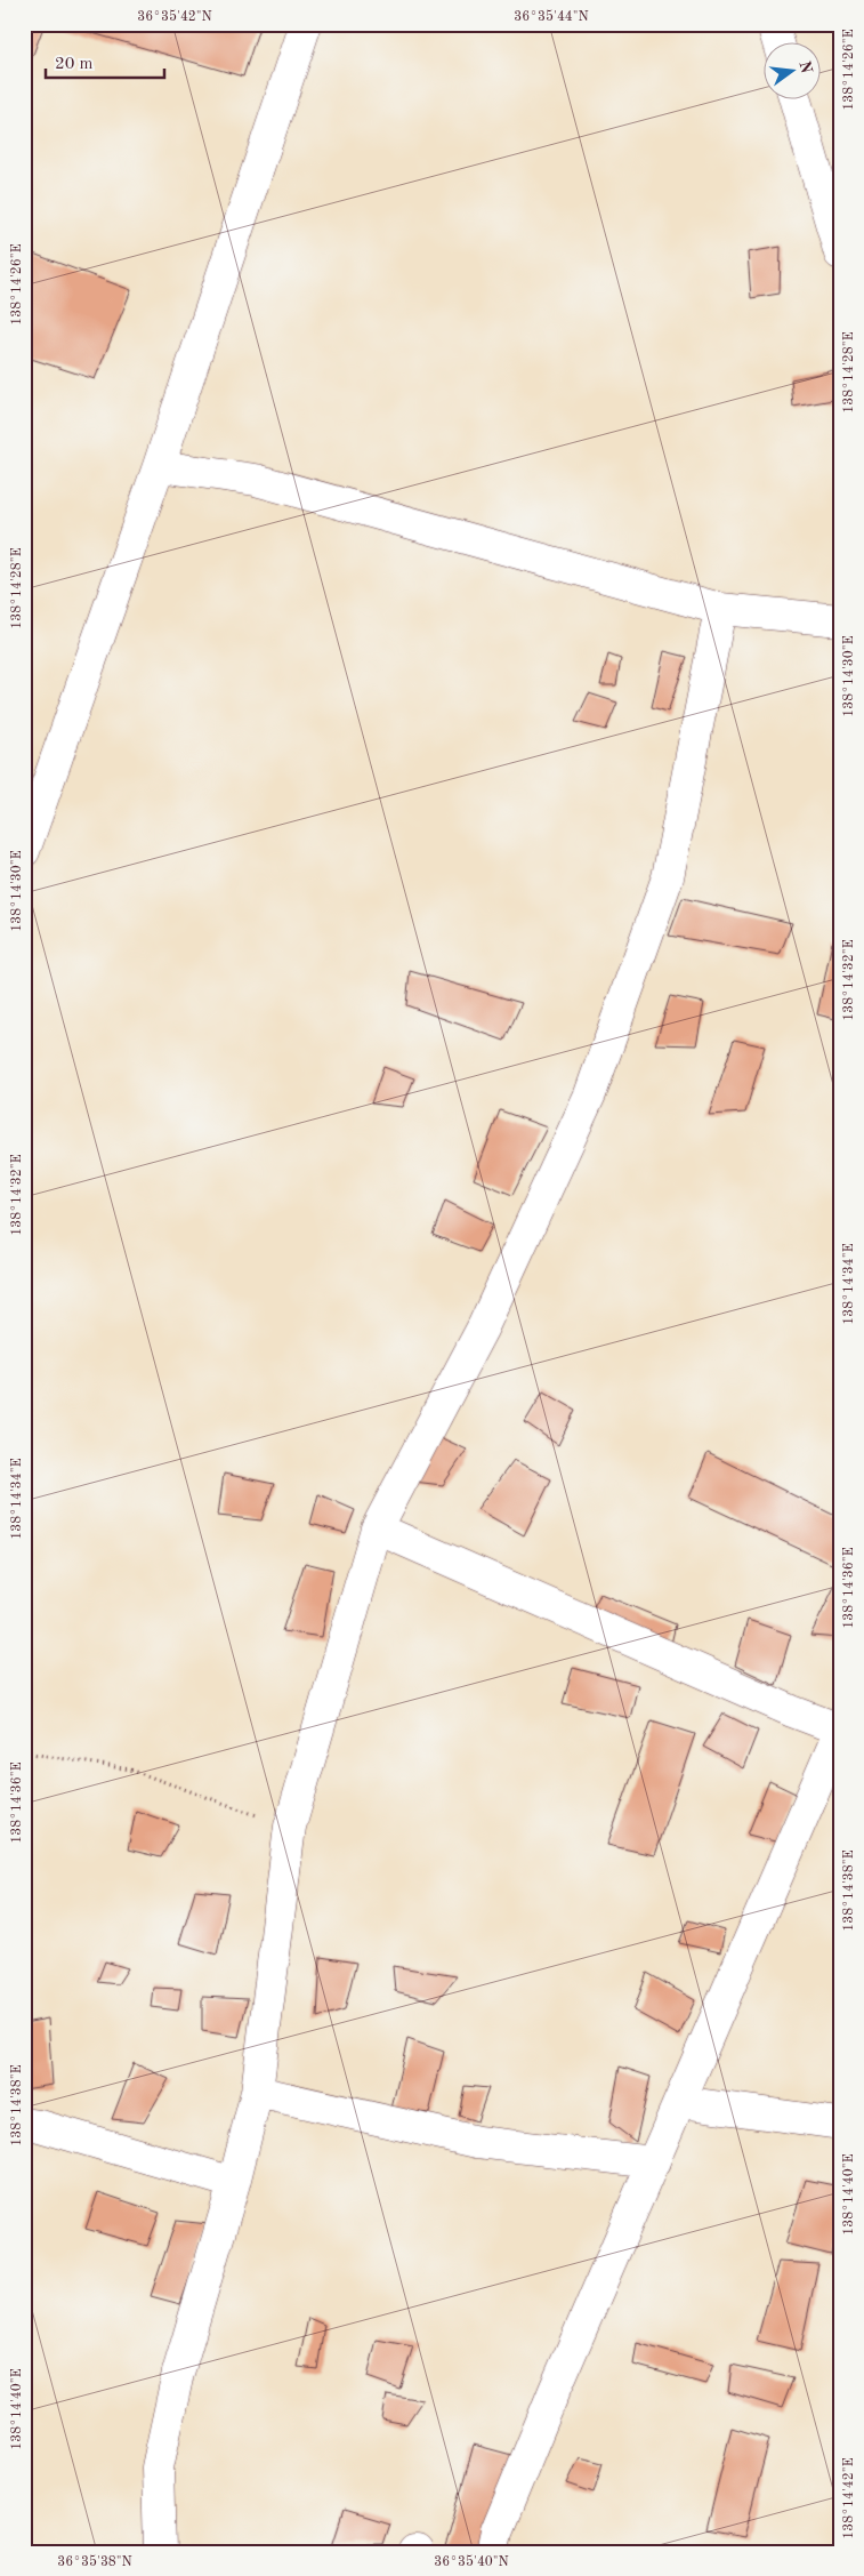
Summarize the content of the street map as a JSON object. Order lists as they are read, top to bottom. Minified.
{"scale_bar":"20 m","north":"right","coordinates":["36°35'42\"N","36°35'44\"N","138°14'26\"E","138°14'28\"E","138°14'30\"E","138°14'32\"E","138°14'34\"E","138°14'36\"E","138°14'38\"E","138°14'40\"E","138°14'42\"E","36°35'38\"N","36°35'40\"N"]}
